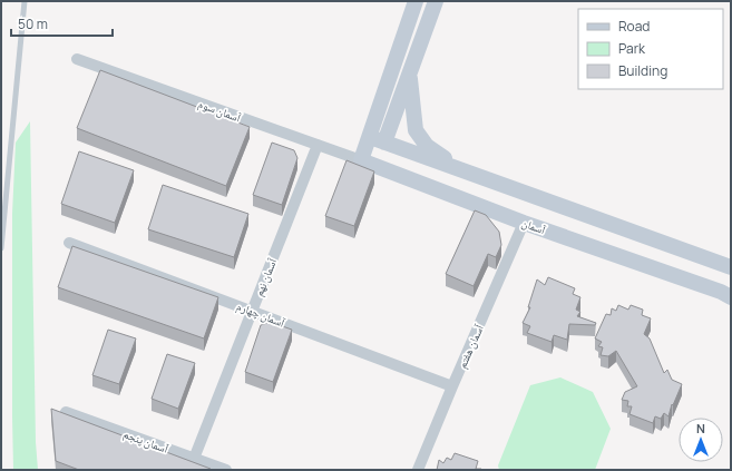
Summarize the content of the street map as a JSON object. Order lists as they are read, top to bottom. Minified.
{"streets":{"street":["آسمان سوم","آسمان","آسمان نهم","آسمان چهارم","آسمان هفتم","آسمان پنجم"]},"crossings":[["آسمان سوم","آسمان"],["آسمان سوم","آسمان نهم"],["آسمان","آسمان هفتم"],["آسمان نهم","آسمان چهارم"],["آسمان نهم","آسمان پنجم"],["آسمان چهارم","آسمان هفتم"]],"legend":["Road","Park","Building"],"scale_bar":"50 m","north":"top"}
